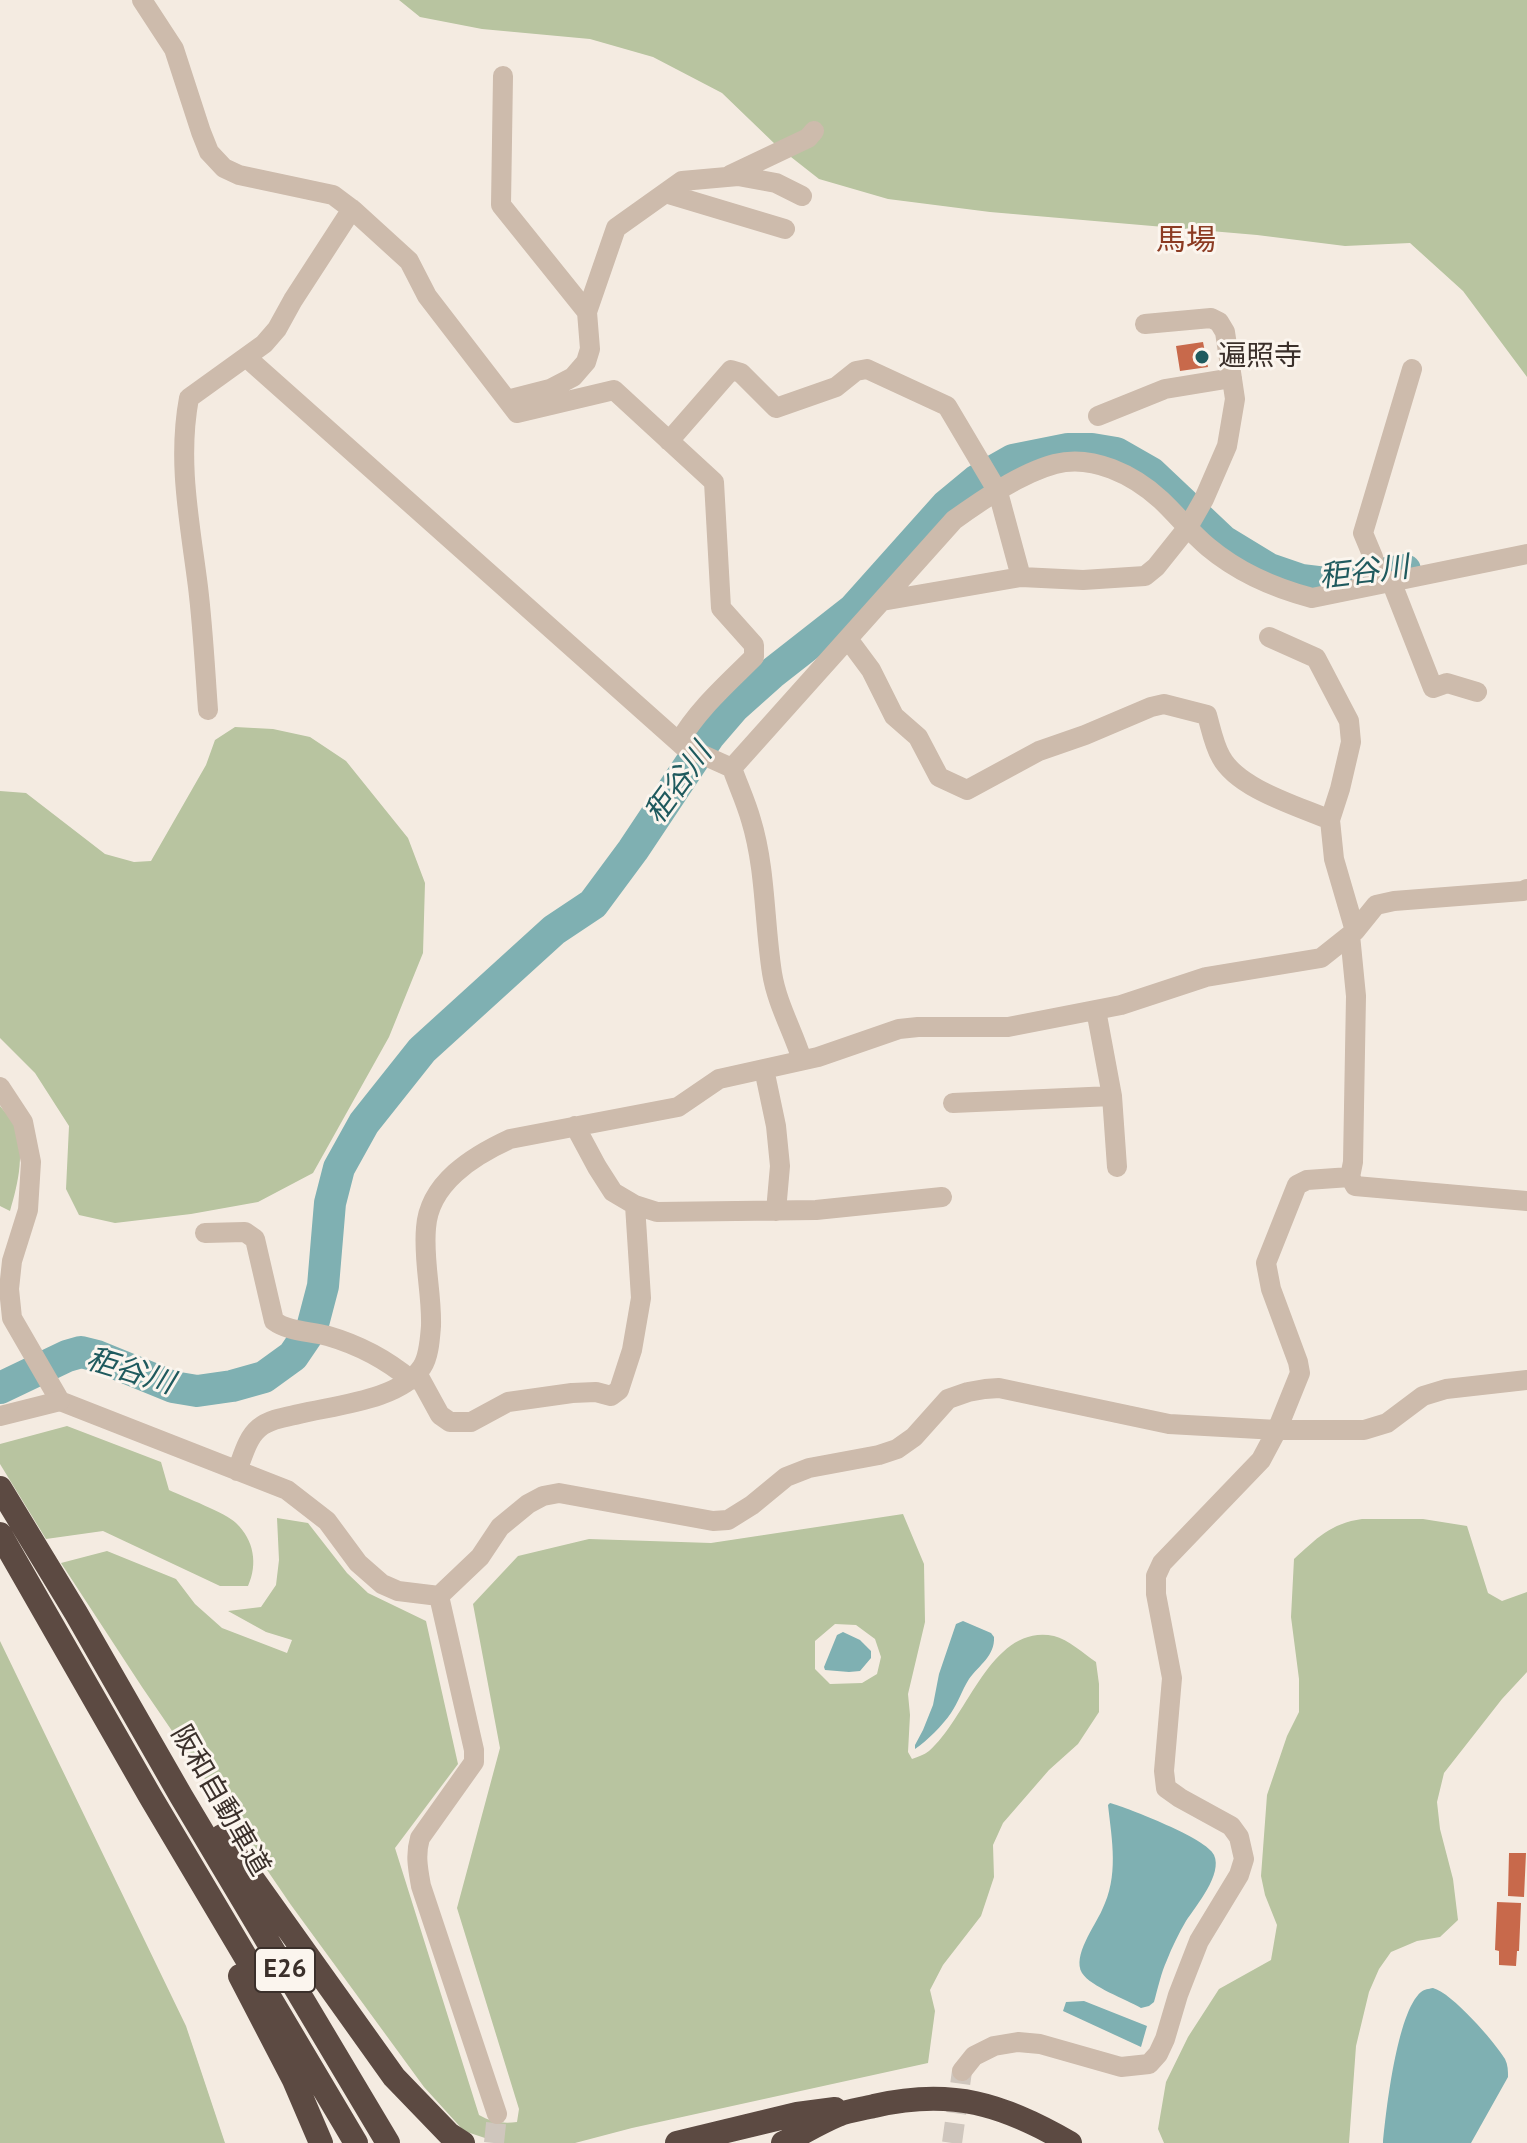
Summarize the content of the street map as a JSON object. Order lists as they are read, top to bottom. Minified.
{"streets":{"highway":["阪和自動車道","E26"]},"districts":["馬場"],"water":["秬谷川"],"places":["遍照寺"]}
